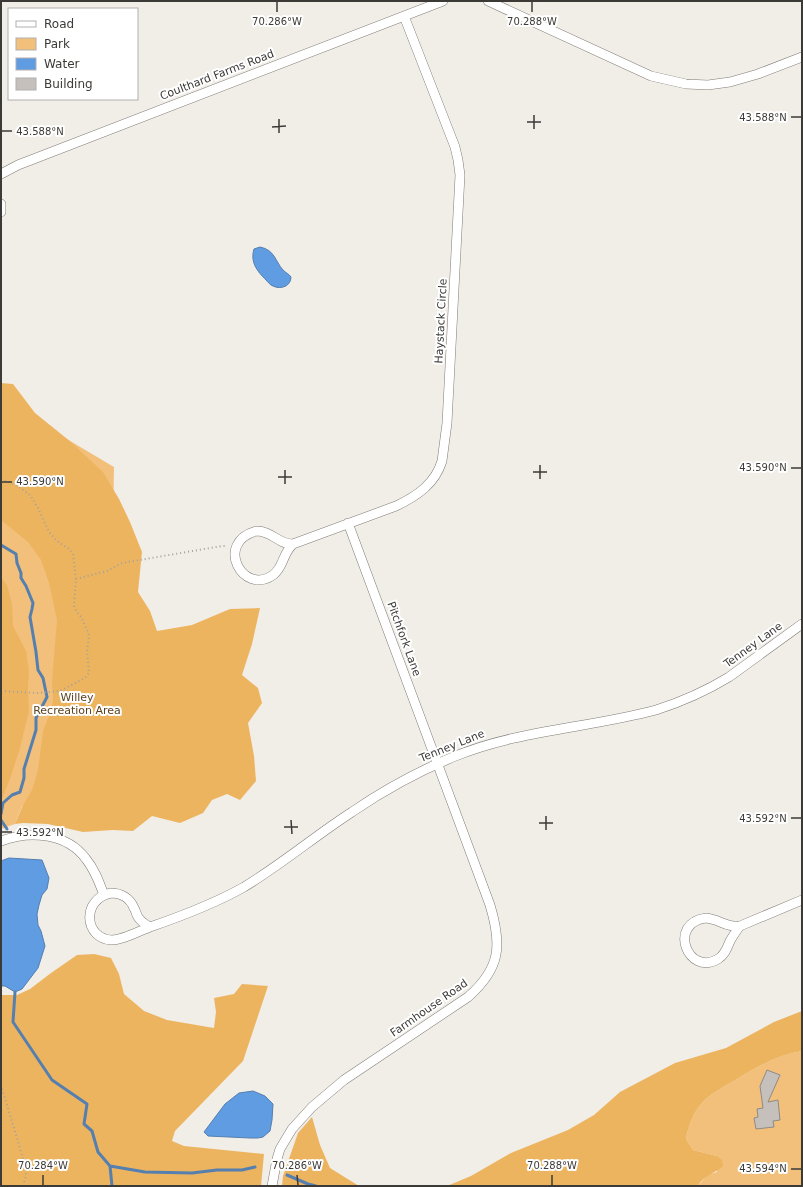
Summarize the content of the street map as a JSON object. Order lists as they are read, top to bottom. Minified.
{"streets":{"street":["Coulthard Farms Road","Haystack Circle","Pitchfork Lane","Tenney Lane","Farmhouse Road"]},"crossings":[["Coulthard Farms Road","Haystack Circle"],["Haystack Circle","Pitchfork Lane"],["Pitchfork Lane","Tenney Lane"],["Pitchfork Lane","Farmhouse Road"],["Tenney Lane","Farmhouse Road"]],"parks":["Willey Recreation Area"],"legend":["Road","Park","Water","Building"],"coordinates":["70.286°W","70.288°W","43.588°N","43.590°N","43.592°N","70.284°W","43.594°N"]}
